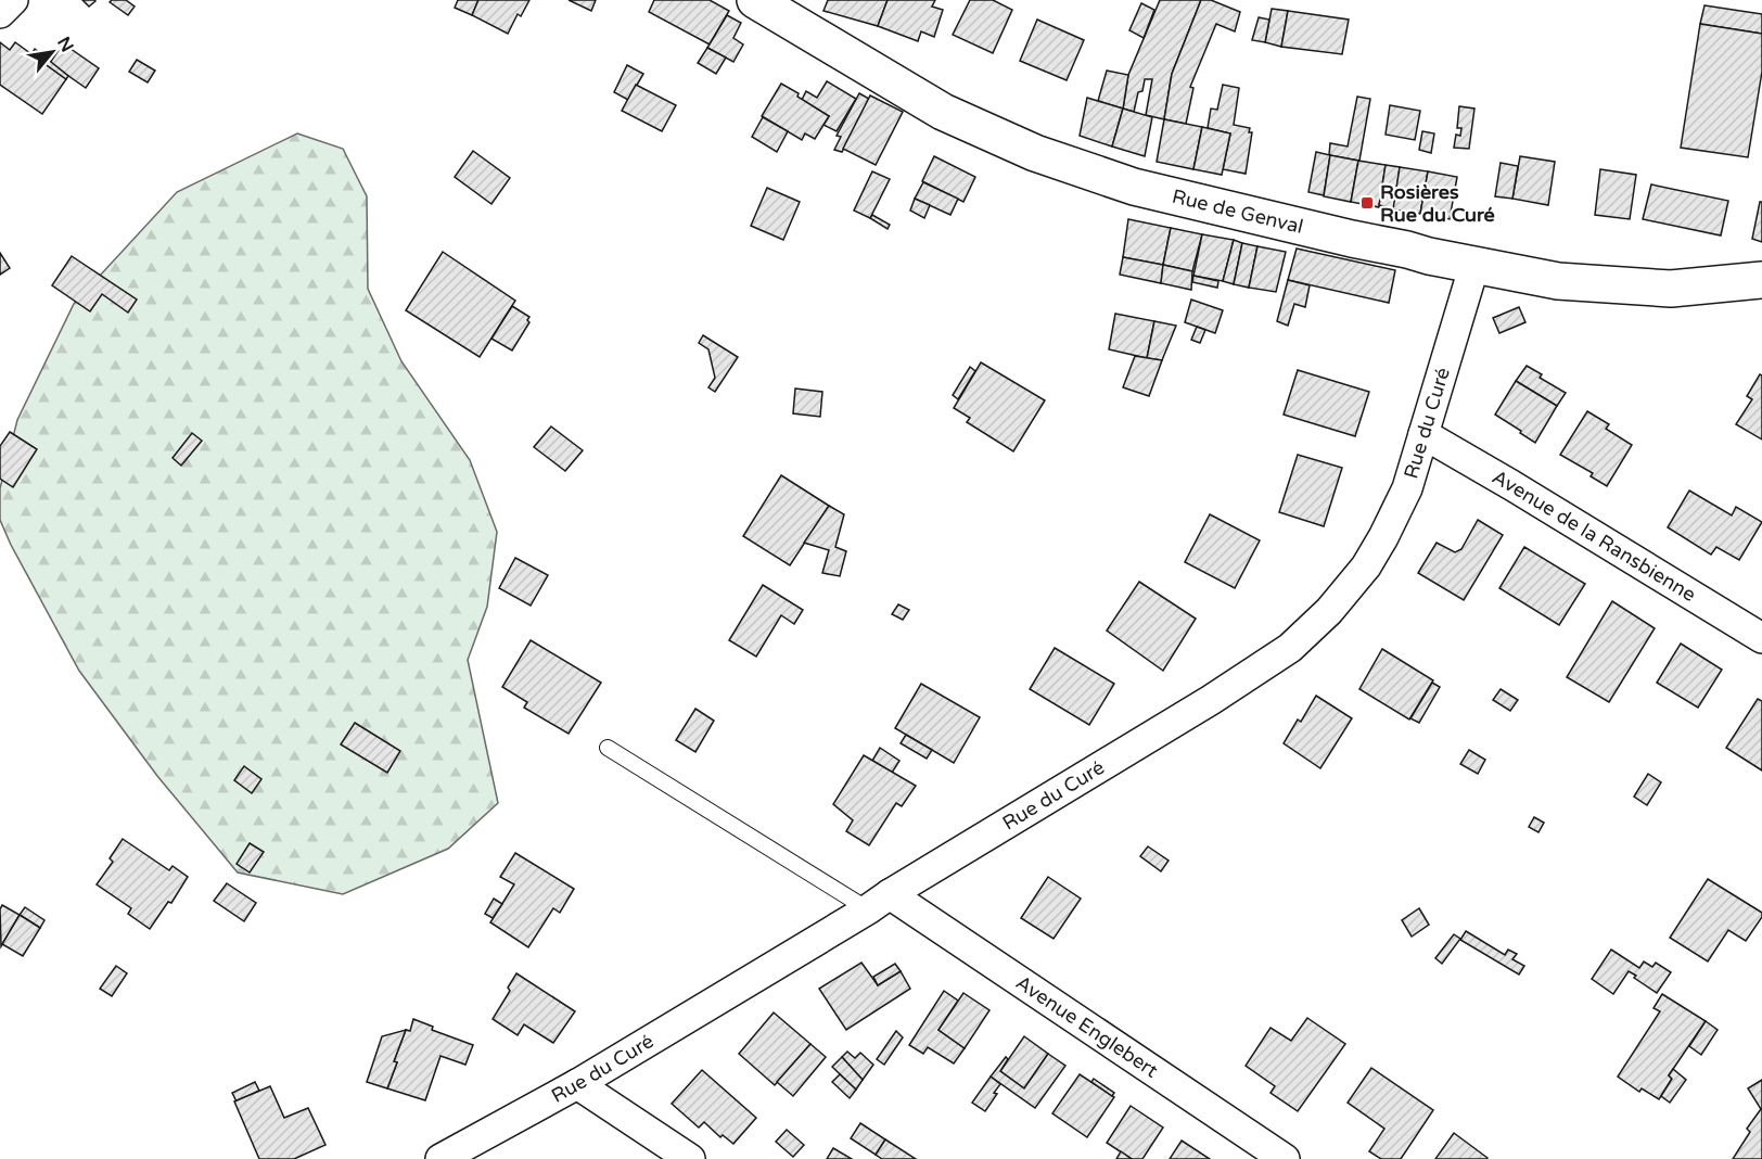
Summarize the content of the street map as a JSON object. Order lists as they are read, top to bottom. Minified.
{"streets":{"street":["Rue de Genval","Rue du Curé","Avenue de la Ransbienne","Avenue Englebert"]},"crossings":[["Rue de Genval","Rue du Curé"],["Rue du Curé","Avenue de la Ransbienne"],["Rue du Curé","Avenue Englebert"]],"places":{"transit":["Rosières Rue du Curé"]},"north":"top right"}
